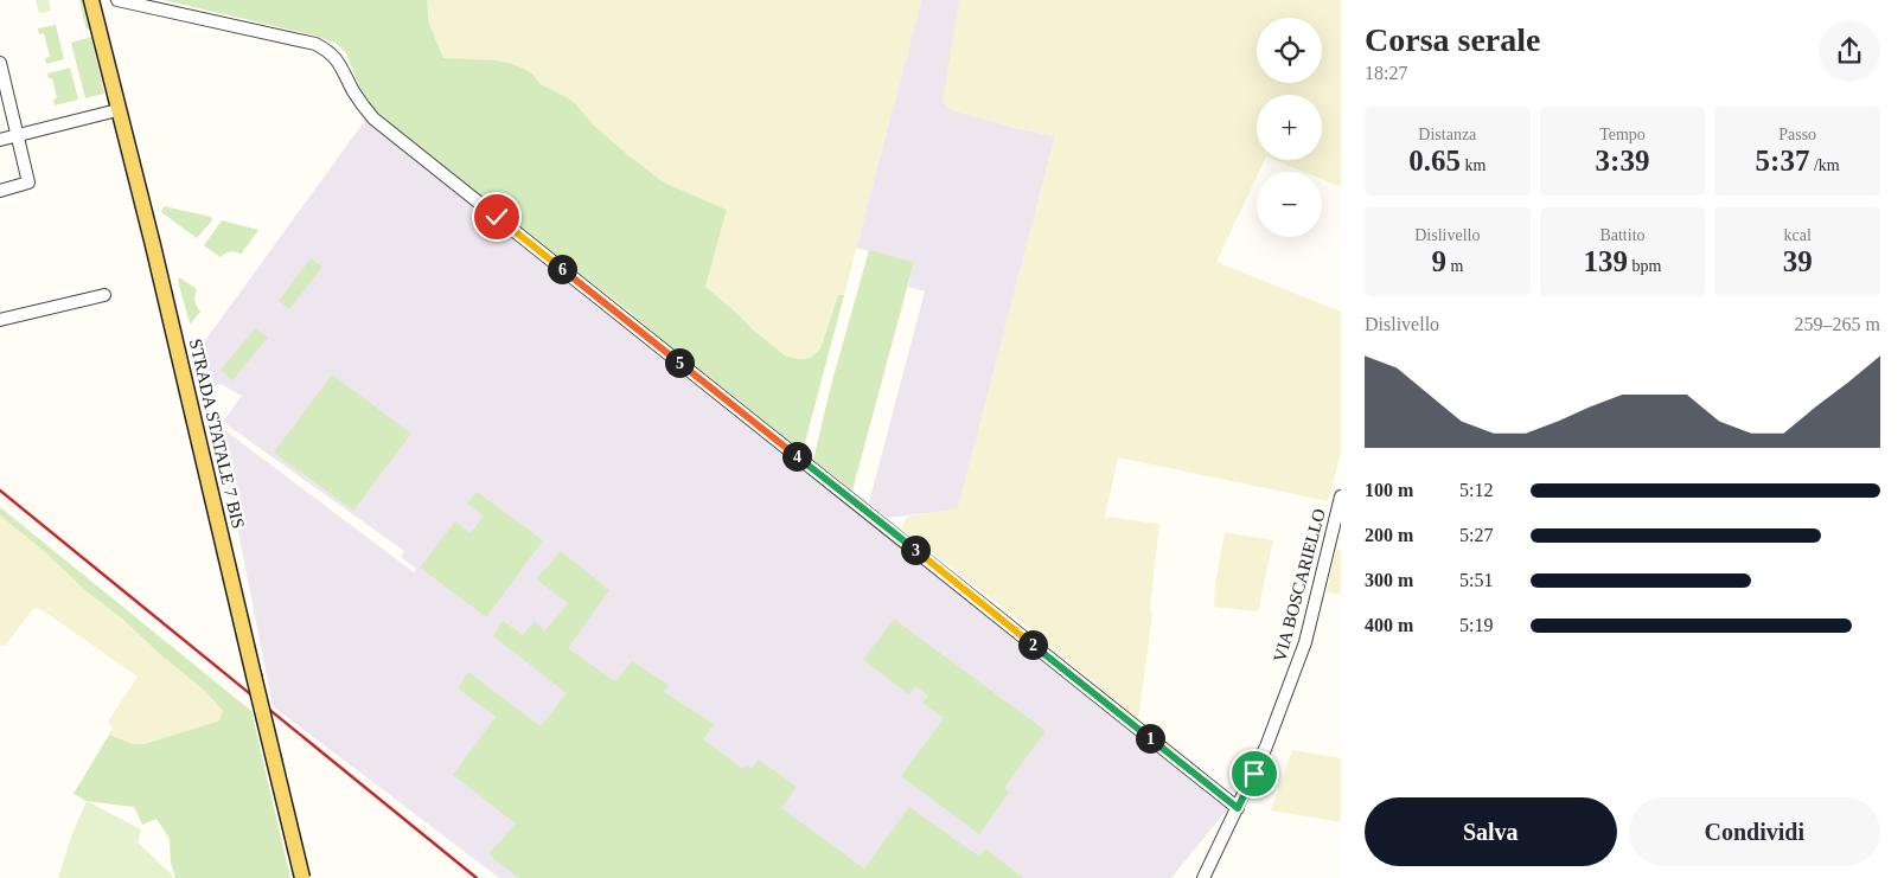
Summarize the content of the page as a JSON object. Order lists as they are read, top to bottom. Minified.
{"streets":{"main road":["STRADA STATALE 7 BIS"],"street":["VIA BOSCARIELLO"]},"page":{"heading":["Corsa serale","18:27"],"map_buttons":["+","−"],"stats":[["Distanza","0.65 km"],["Tempo","3:39"],["Passo","5:37 /km"],["Dislivello","9 m"],["Battito","139 bpm"],["kcal","39"]],"pins":["6","5","4","3","2","1"],"chart":["Dislivello","259–265 m"],"list":[{"name":"100 m","note":"5:12"},{"name":"200 m","note":"5:27"},{"name":"300 m","note":"5:51"},{"name":"400 m","note":"5:19"}],"buttons":["Salva","Condividi"]}}
